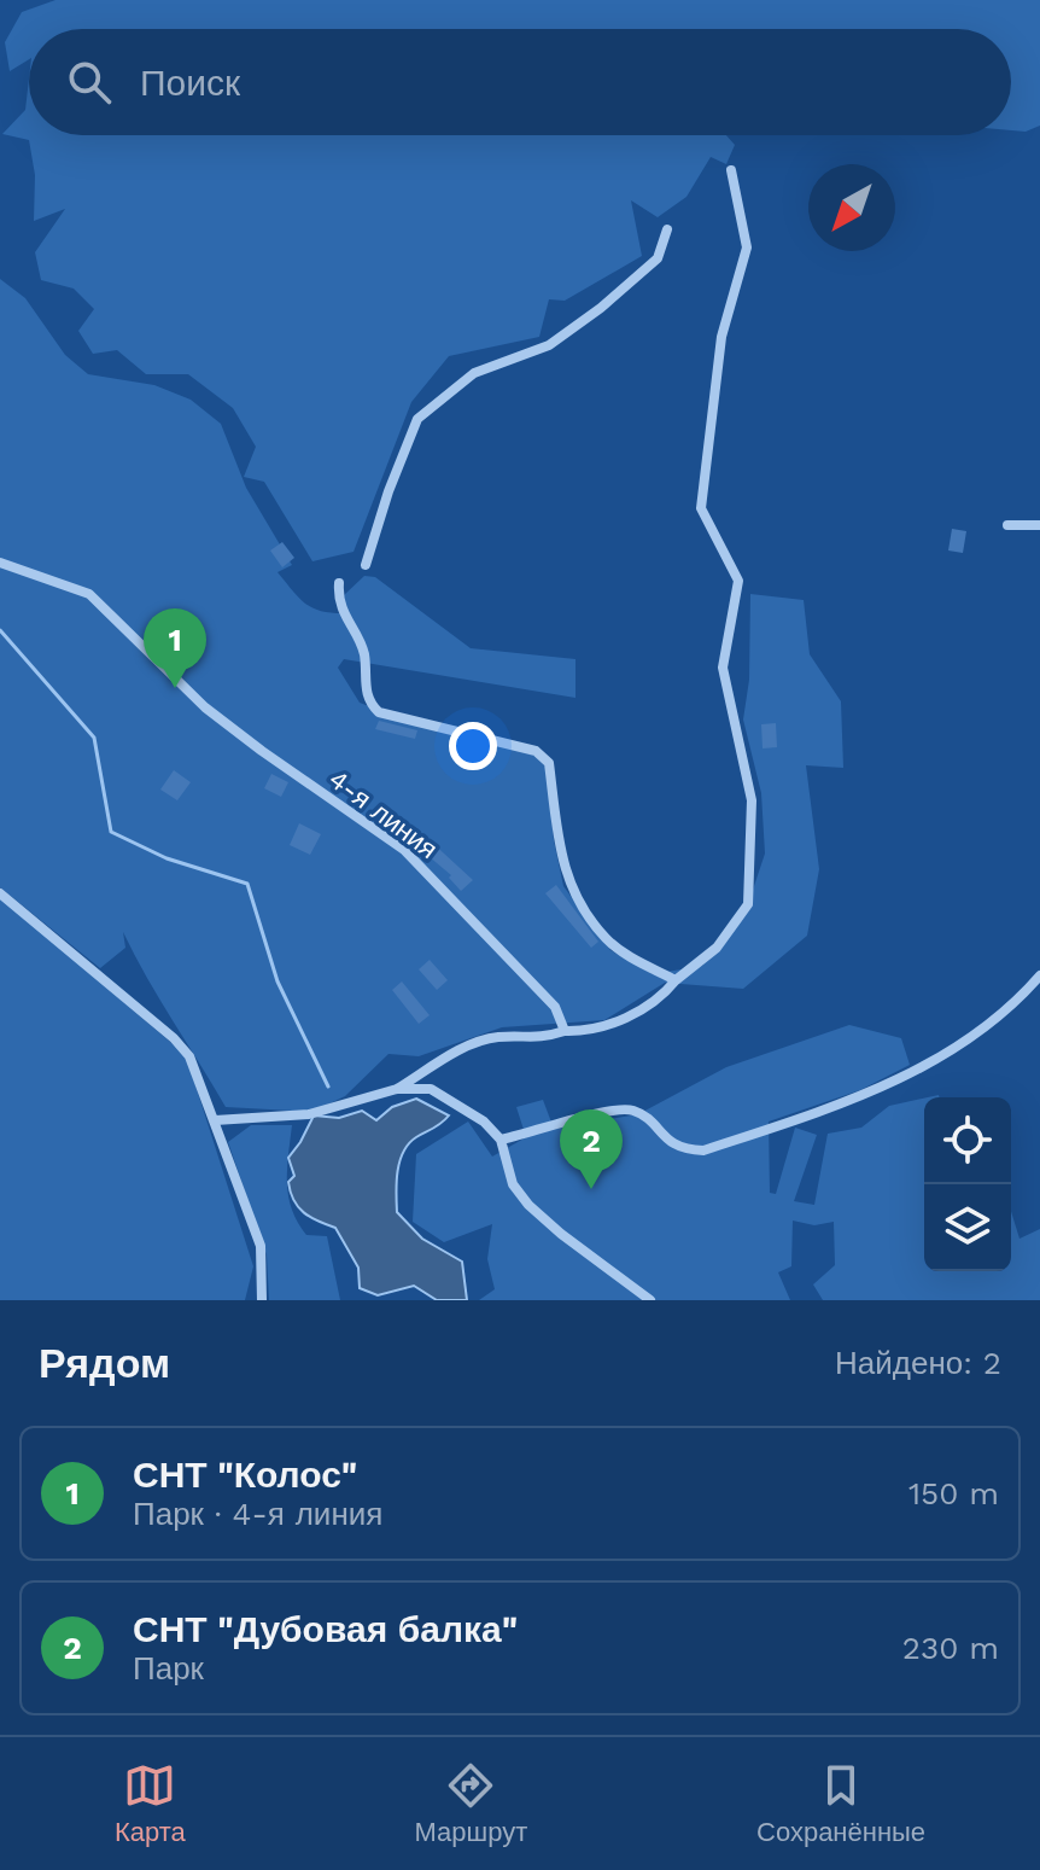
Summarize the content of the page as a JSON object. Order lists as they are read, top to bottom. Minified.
{"streets":{"street":["4-я линия"]},"north":"bottom left","page":{"search":"Поиск","pins":["1","2"],"heading":["Рядом","Найдено: 2"],"list":[{"mark":"1","name":"СНТ \"Колос\"","note":"Парк · 4-я линия","value":"150 m"},{"mark":"2","name":"СНТ \"Дубовая балка\"","note":"Парк","value":"230 m"}],"nav":["Карта","Маршрут","Сохранённые"]}}
